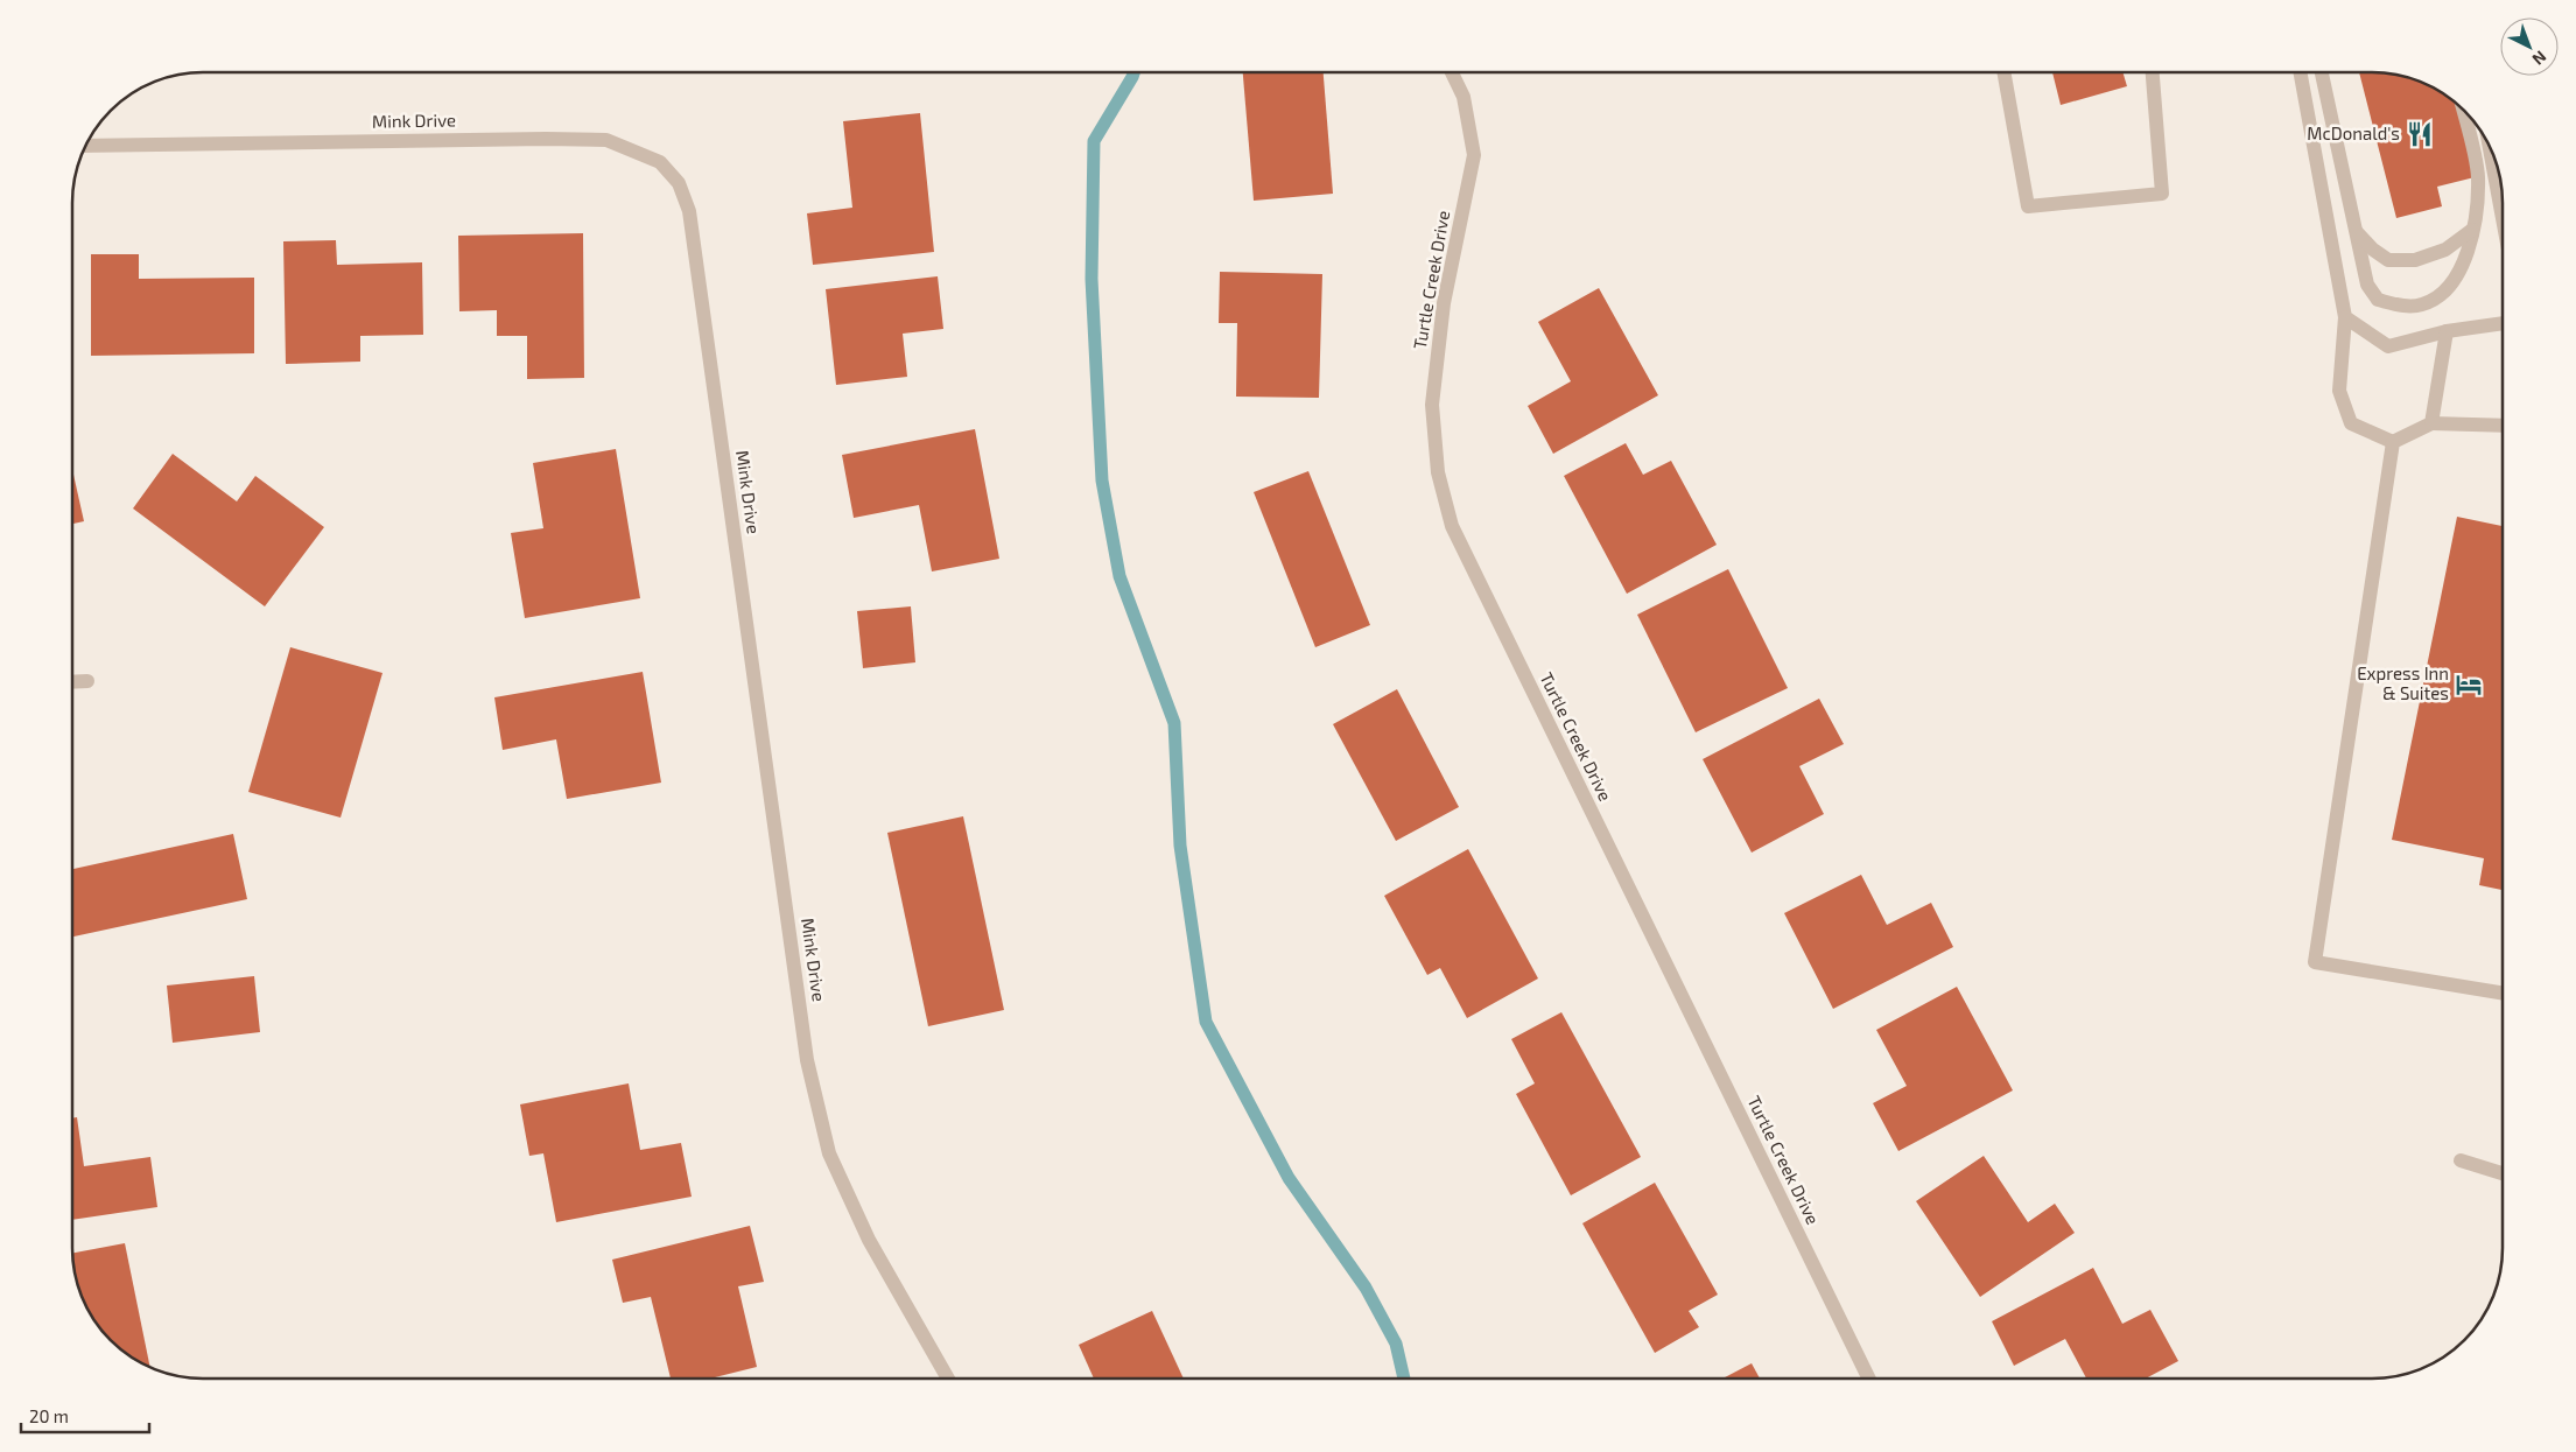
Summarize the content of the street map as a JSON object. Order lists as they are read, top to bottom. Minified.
{"streets":{"street":["Mink Drive","Turtle Creek Drive"]},"places":{"restaurant":["McDonald's"],"hotel":["Express Inn & Suites"]},"scale_bar":"20 m","north":"bottom right"}
